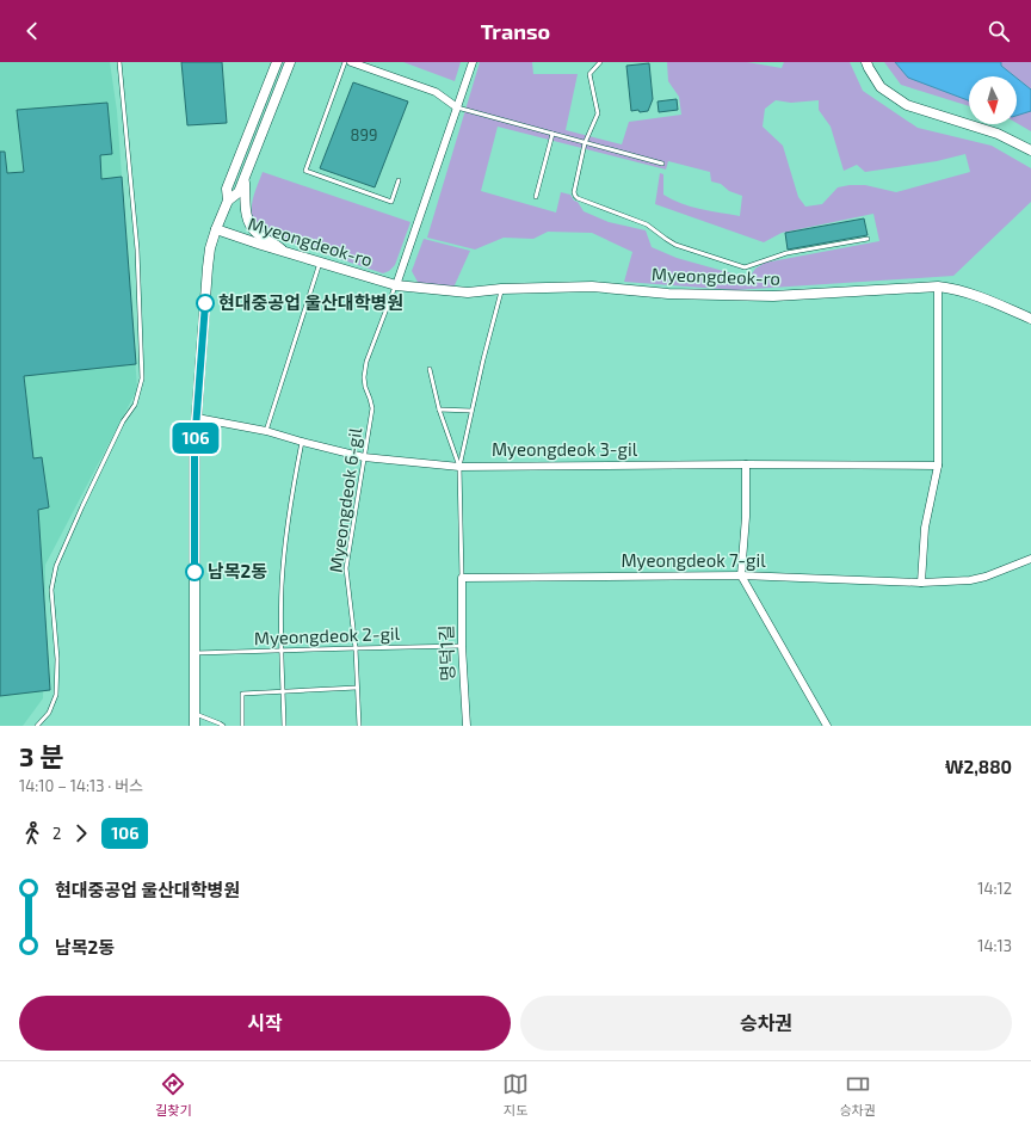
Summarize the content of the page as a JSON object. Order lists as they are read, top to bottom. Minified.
{"streets":{"main road":["Myeongdeok-ro"],"street":["Myeongdeok 3-gil","Myeongdeok 7-gil","명덕1길"],"lane":["Myeongdeok 6-gil","Myeongdeok 2-gil"]},"crossings":[["Myeongdeok-ro","Myeongdeok 6-gil"],["Myeongdeok 3-gil","Myeongdeok 6-gil"],["Myeongdeok 6-gil","Myeongdeok 2-gil"],["Myeongdeok 7-gil","명덕1길"],["Myeongdeok 2-gil","명덕1길"]],"places":["현대중공업 울산대학병원","남목2동"],"lines":["bus line 106"],"house_numbers":["899"],"north":"bottom","page":{"header":"Transo","on_map":"106","heading":["3 분","14:10 – 14:13 · 버스","₩2,880"],"legs":["2","106"],"list":[{"name":"현대중공업 울산대학병원","value":"14:12"},{"name":"남목2동","value":"14:13"}],"buttons":["시작","승차권"],"tabs":["길찾기","지도","승차권"]}}
